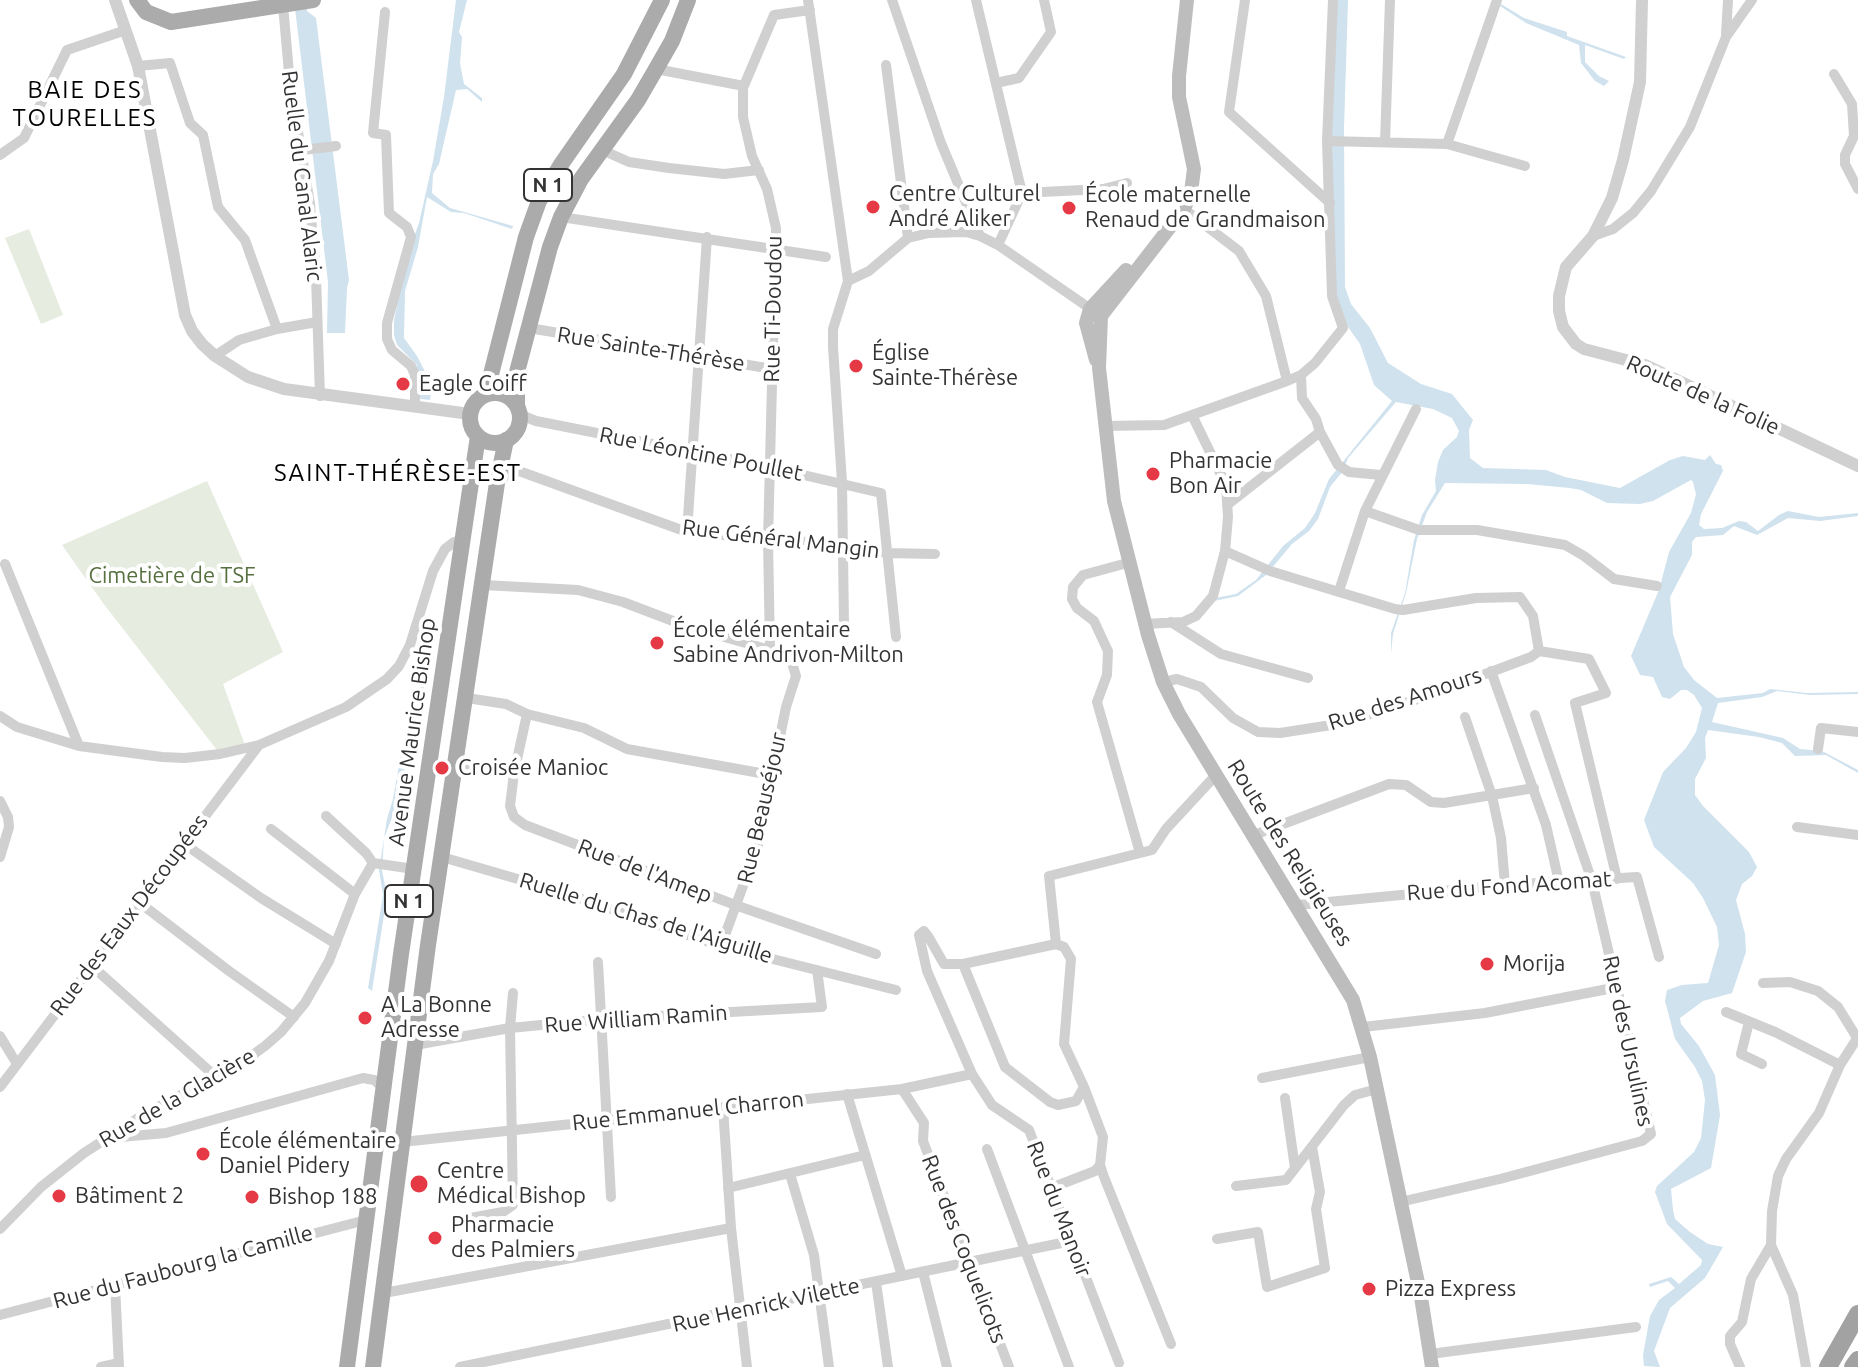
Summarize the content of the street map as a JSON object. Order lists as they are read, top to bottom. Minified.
{"streets":{"main road":["N 1","Avenue Maurice Bishop","Route des Religieuses"],"street":["Ruelle du Canal Alaric","Rue Ti-Doudou","Rue Sainte-Thérèse","Route de la Folie","Rue Léontine Poullet","Rue Général Mangin","Rue des Amours","Rue Beauséjour","Rue de l'Amep","Rue du Fond Acomat","Rue des Eaux Découpées","Ruelle du Chas de l'Aiguille","Rue William Ramin","Rue des Ursulines","Rue de la Glacière","Rue Emmanuel Charron","Rue du Manoir","Rue des Coquelicots","Rue du Faubourg la Camille","Rue Henrick Vilette"]},"crossings":[["N 1","Rue Sainte-Thérèse"],["N 1","Rue Léontine Poullet"],["N 1","Rue Général Mangin"],["N 1","Avenue Maurice Bishop"],["N 1","Ruelle du Chas de l'Aiguille"],["N 1","Rue William Ramin"],["N 1","Rue Emmanuel Charron"],["Rue Ti-Doudou","Rue Sainte-Thérèse"],["Rue Ti-Doudou","Rue Léontine Poullet"],["Rue Ti-Doudou","Rue Général Mangin"],["Rue Ti-Doudou","Rue Beauséjour"],["Rue Léontine Poullet","Rue Général Mangin"],["Rue Léontine Poullet","Avenue Maurice Bishop"],["Rue des Amours","Route des Religieuses"],["Avenue Maurice Bishop","Rue du Faubourg la Camille"],["Rue Beauséjour","Rue de l'Amep"],["Rue Beauséjour","Ruelle du Chas de l'Aiguille"],["Route des Religieuses","Rue du Fond Acomat"],["Route des Religieuses","Rue des Ursulines"],["Rue du Fond Acomat","Rue des Ursulines"],["Ruelle du Chas de l'Aiguille","Rue William Ramin"],["Rue Emmanuel Charron","Rue du Manoir"],["Rue Emmanuel Charron","Rue des Coquelicots"],["Rue du Manoir","Rue Henrick Vilette"],["Rue des Coquelicots","Rue Henrick Vilette"]],"districts":["BAIE DES TOURELLES","SAINT-THÉRÈSE-EST"],"parks":["Cimetière de TSF"],"places":["Centre Culturel André Aliker","École maternelle Renaud de Grandmaison","Église Sainte-Thérèse","Eagle Coiff","Pharmacie Bon Air","École élémentaire Sabine Andrivon-Milton","Croisée Manioc","Morija","A La Bonne Adresse","École élémentaire Daniel Pidery","Centre Médical Bishop","Bâtiment 2","Bishop 188","Pharmacie des Palmiers","Pizza Express"]}
